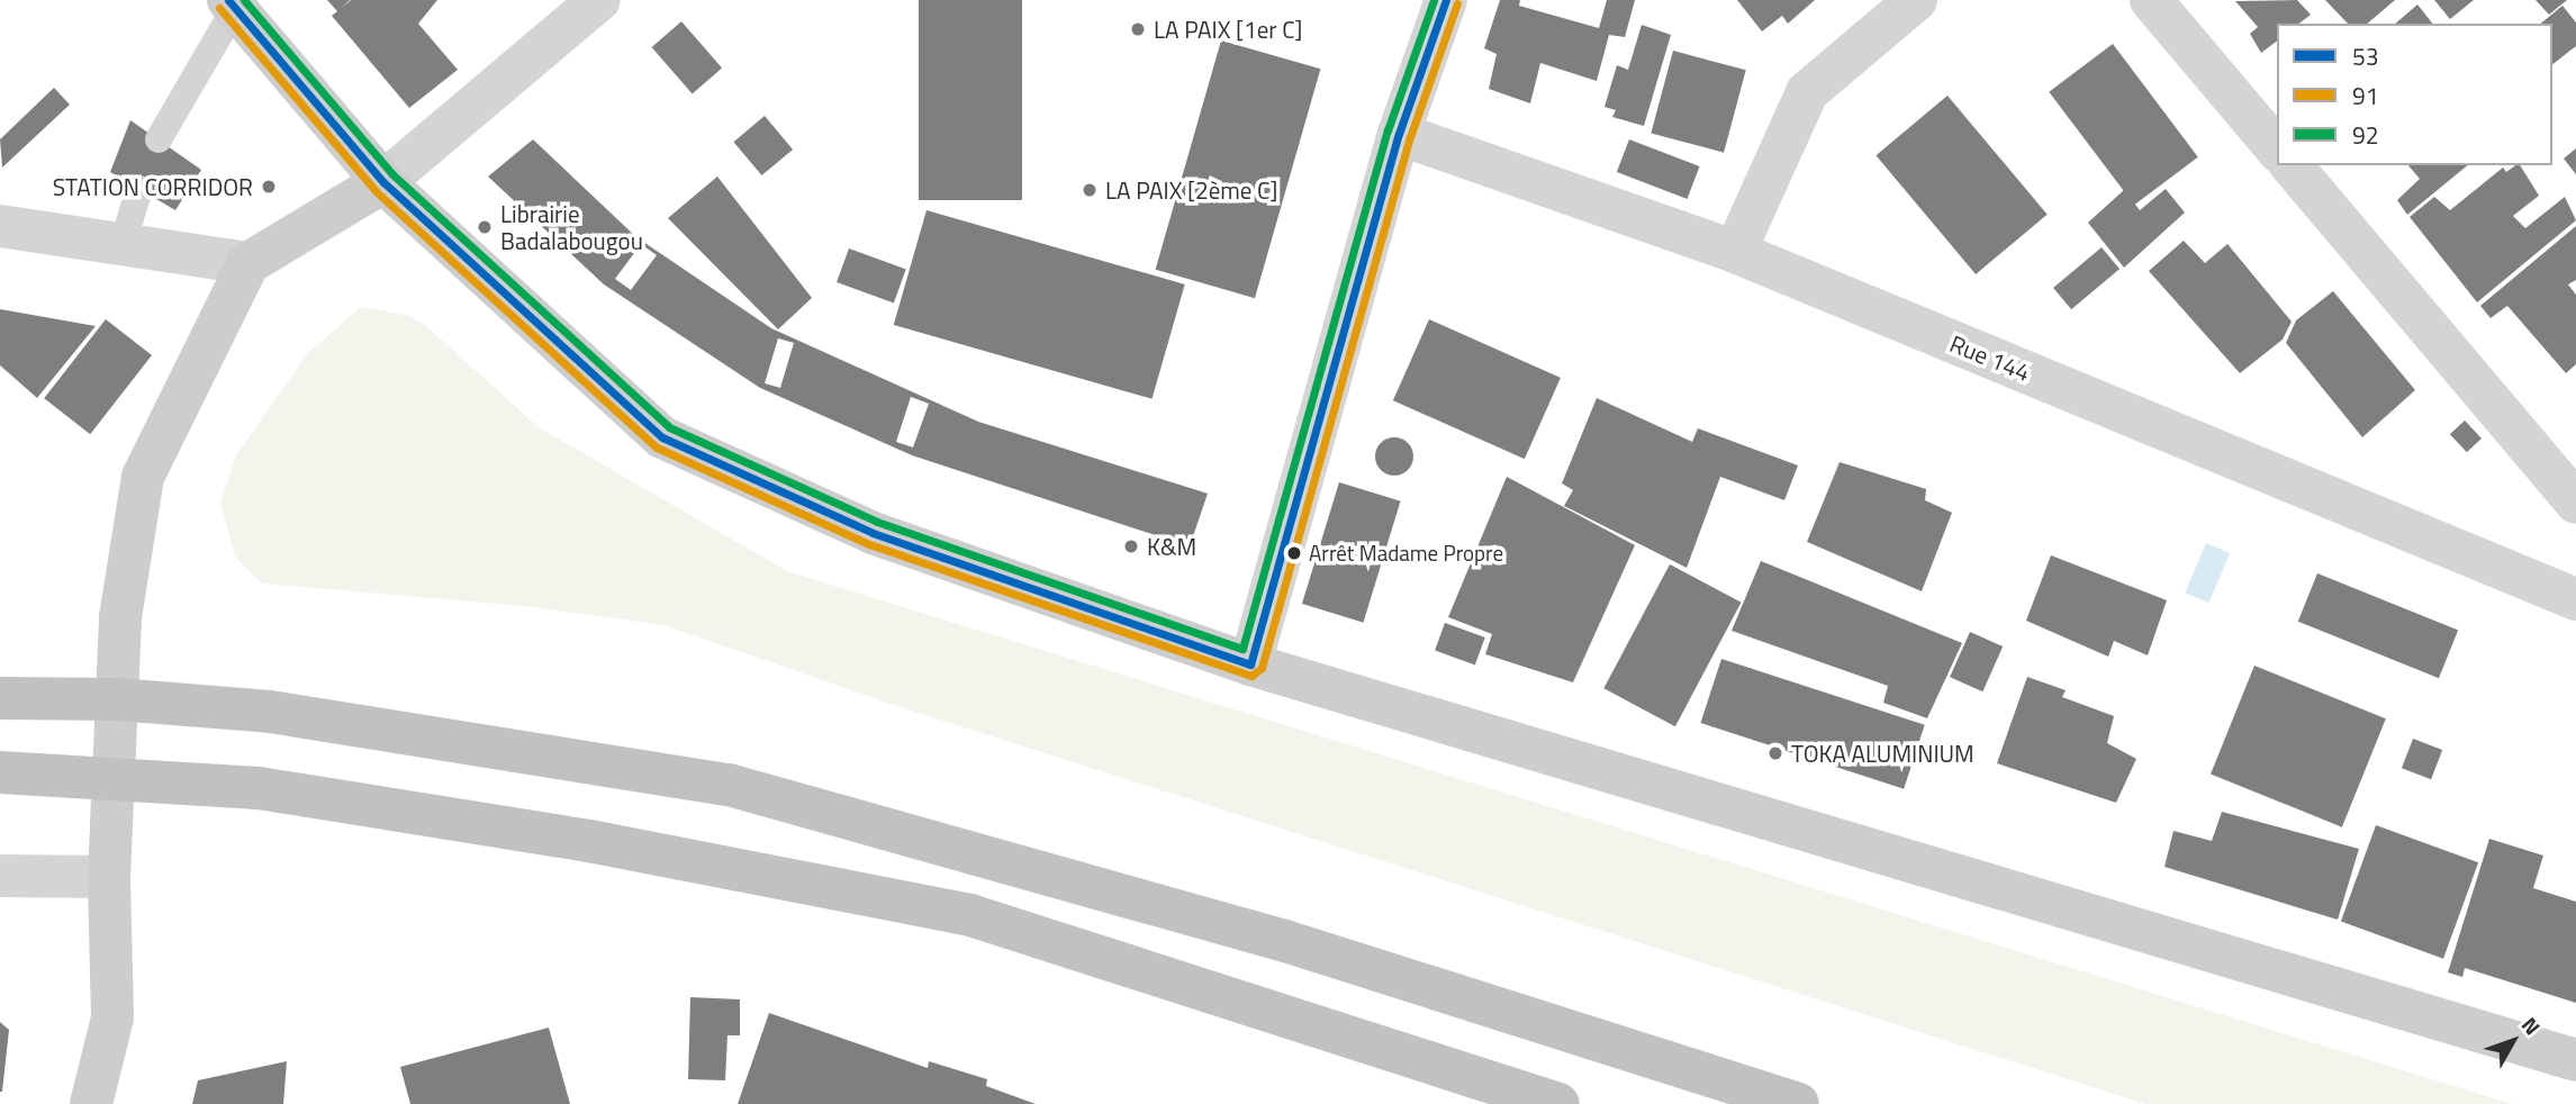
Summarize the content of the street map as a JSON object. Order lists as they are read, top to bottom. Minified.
{"streets":{"street":["Rue 144"]},"places":["LA PAIX [1er C]","STATION CORRIDOR","LA PAIX [2ème C]","Librairie Badalabougou","K&M","Arrêt Madame Propre","TOKA ALUMINIUM"],"lines":["transit line 53","transit line 92","transit line 91"],"legend":["53","91","92"],"north":"top right"}
